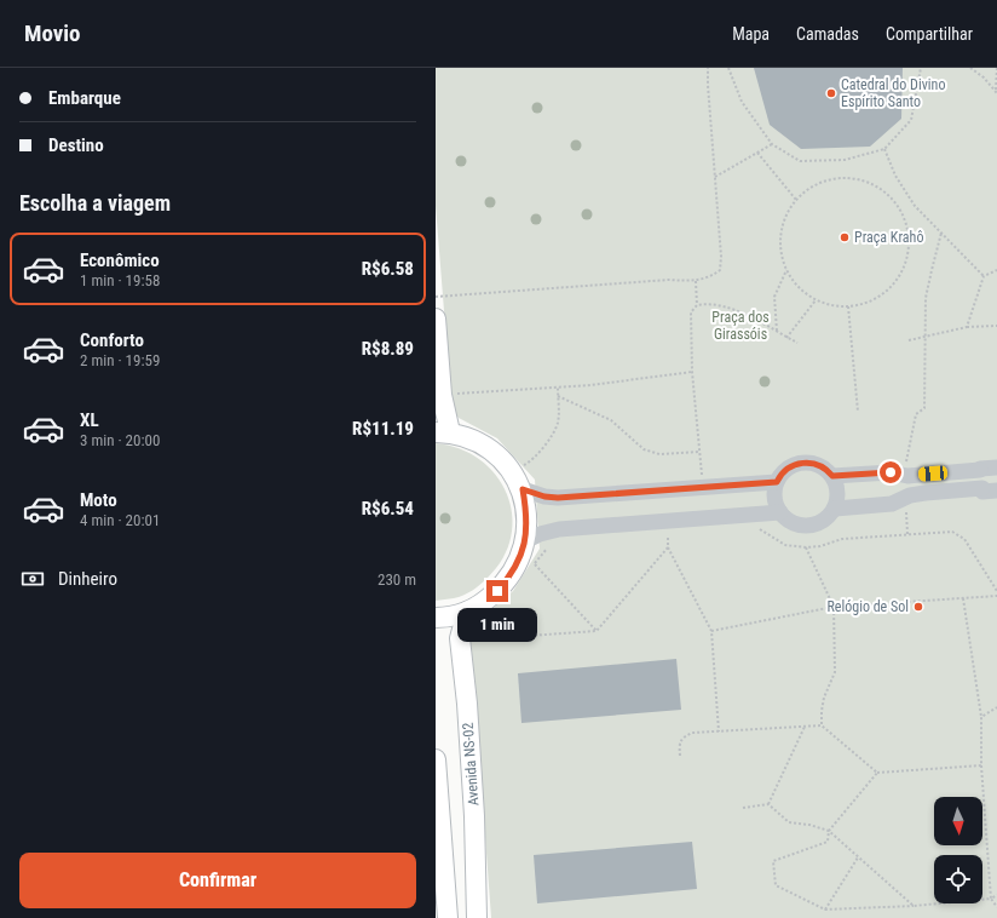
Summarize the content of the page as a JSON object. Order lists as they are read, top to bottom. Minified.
{"streets":{"main road":["Avenida NS-02"]},"parks":["Praça dos Girassóis"],"places":["Catedral do Divino Espírito Santo","Praça Krahô","Relógio de Sol"],"north":"bottom","page":{"header":"Movio","nav":["Mapa","Camadas","Compartilhar"],"banner":["Embarque","Destino"],"heading":"Escolha a viagem","list":[{"name":"Econômico","note":"1 min · 19:58","value":"R$6.58"},{"name":"Conforto","note":"2 min · 19:59","value":"R$8.89"},{"name":"XL","note":"3 min · 20:00","value":"R$11.19"},{"name":"Moto","note":"4 min · 20:01","value":"R$6.54"}],"pay":["Dinheiro","230 m"],"bubble":"1 min","buttons":"Confirmar"}}
